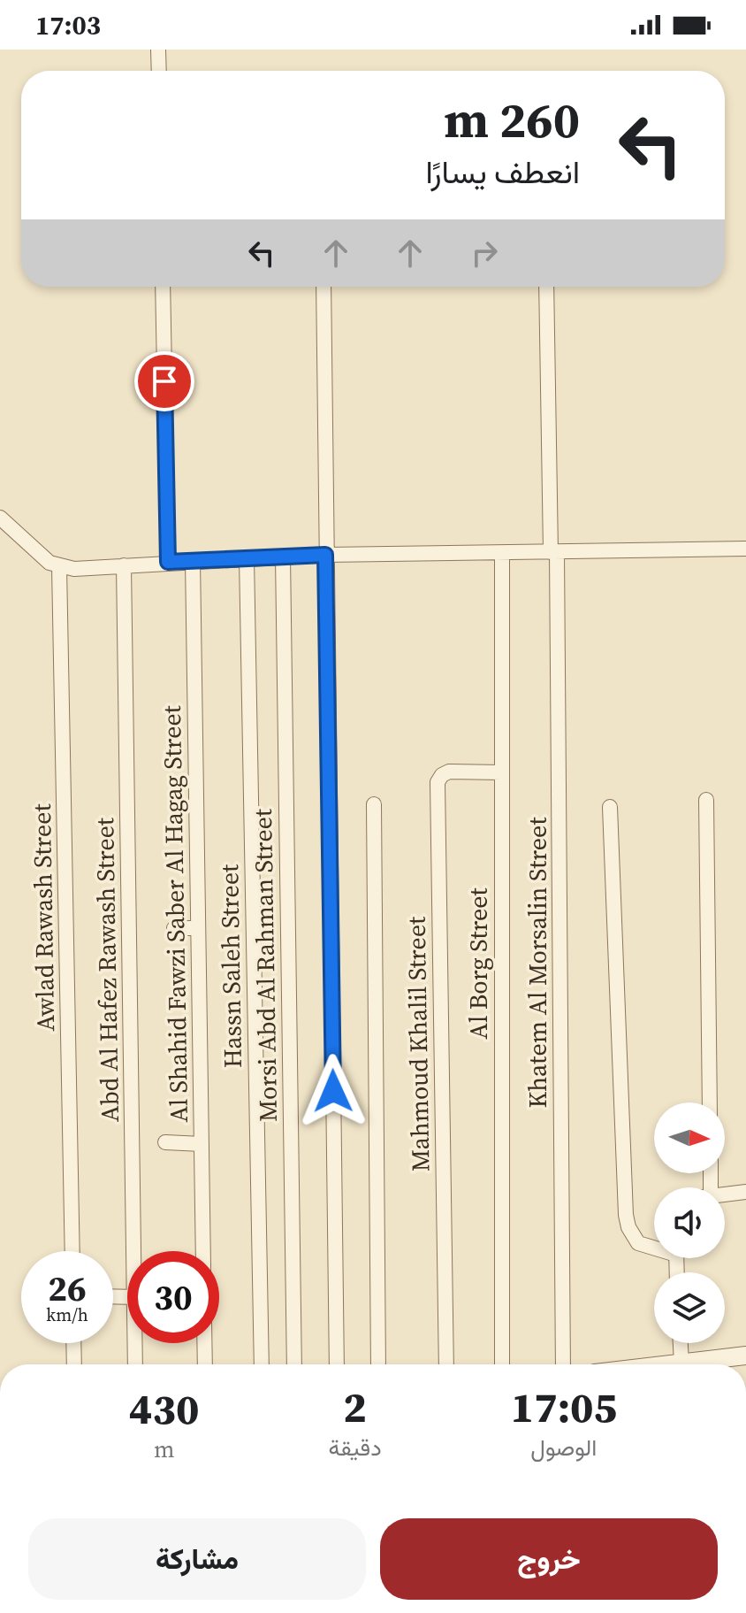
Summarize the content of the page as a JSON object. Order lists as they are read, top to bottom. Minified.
{"streets":{"street":["Al Shahid Fawzi Saber Al Hagag Street","Awlad Rawash Street","Khatem Al Morsalin Street","Al Borg Street","Morsi Abd Al Rahman Street","Hassn Saleh Street","Abd Al Hafez Rawash Street","Mahmoud Khalil Street"]},"crossings":[["Al Borg Street","Mahmoud Khalil Street"]],"north":"right","page":{"status":"17:03","turn":["260 m","انعطف يسارًا"],"speed":"26 km/h","limit":"30","eta":["17:05","الوصول","2","دقيقة","430","m"],"buttons":["خروج","مشاركة"]}}
